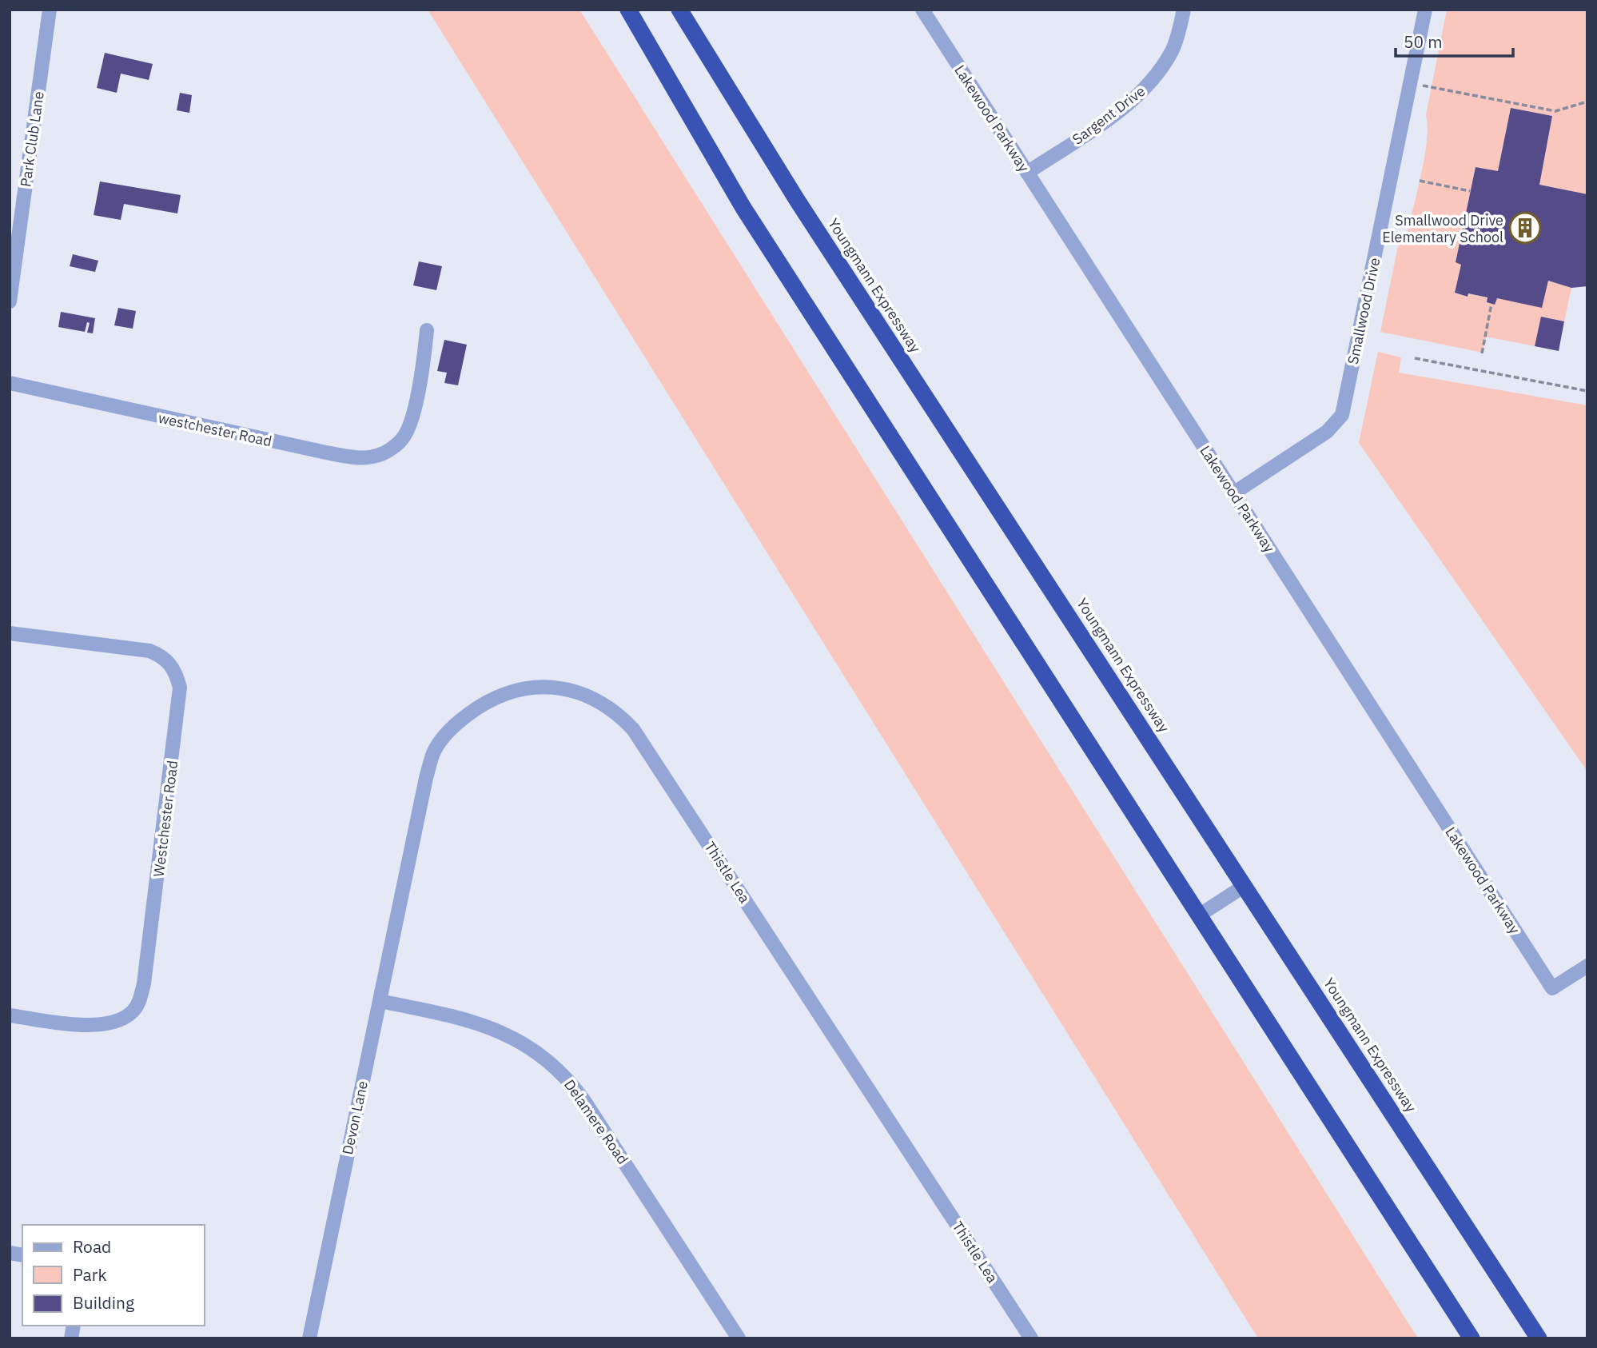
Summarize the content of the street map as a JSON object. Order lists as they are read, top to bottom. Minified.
{"streets":{"highway":["Youngmann Expressway"],"street":["Sargent Drive","Lakewood Parkway","Park Club Lane","Smallwood Drive","westchester Road","Westchester Road","Thistle Lea","Devon Lane","Delamere Road"]},"crossings":[["Sargent Drive","Lakewood Parkway"],["Lakewood Parkway","Smallwood Drive"],["Thistle Lea","Devon Lane"],["Devon Lane","Delamere Road"]],"places":{"building":["Smallwood Drive Elementary School"]},"legend":["Road","Park","Building"],"scale_bar":"50 m"}
